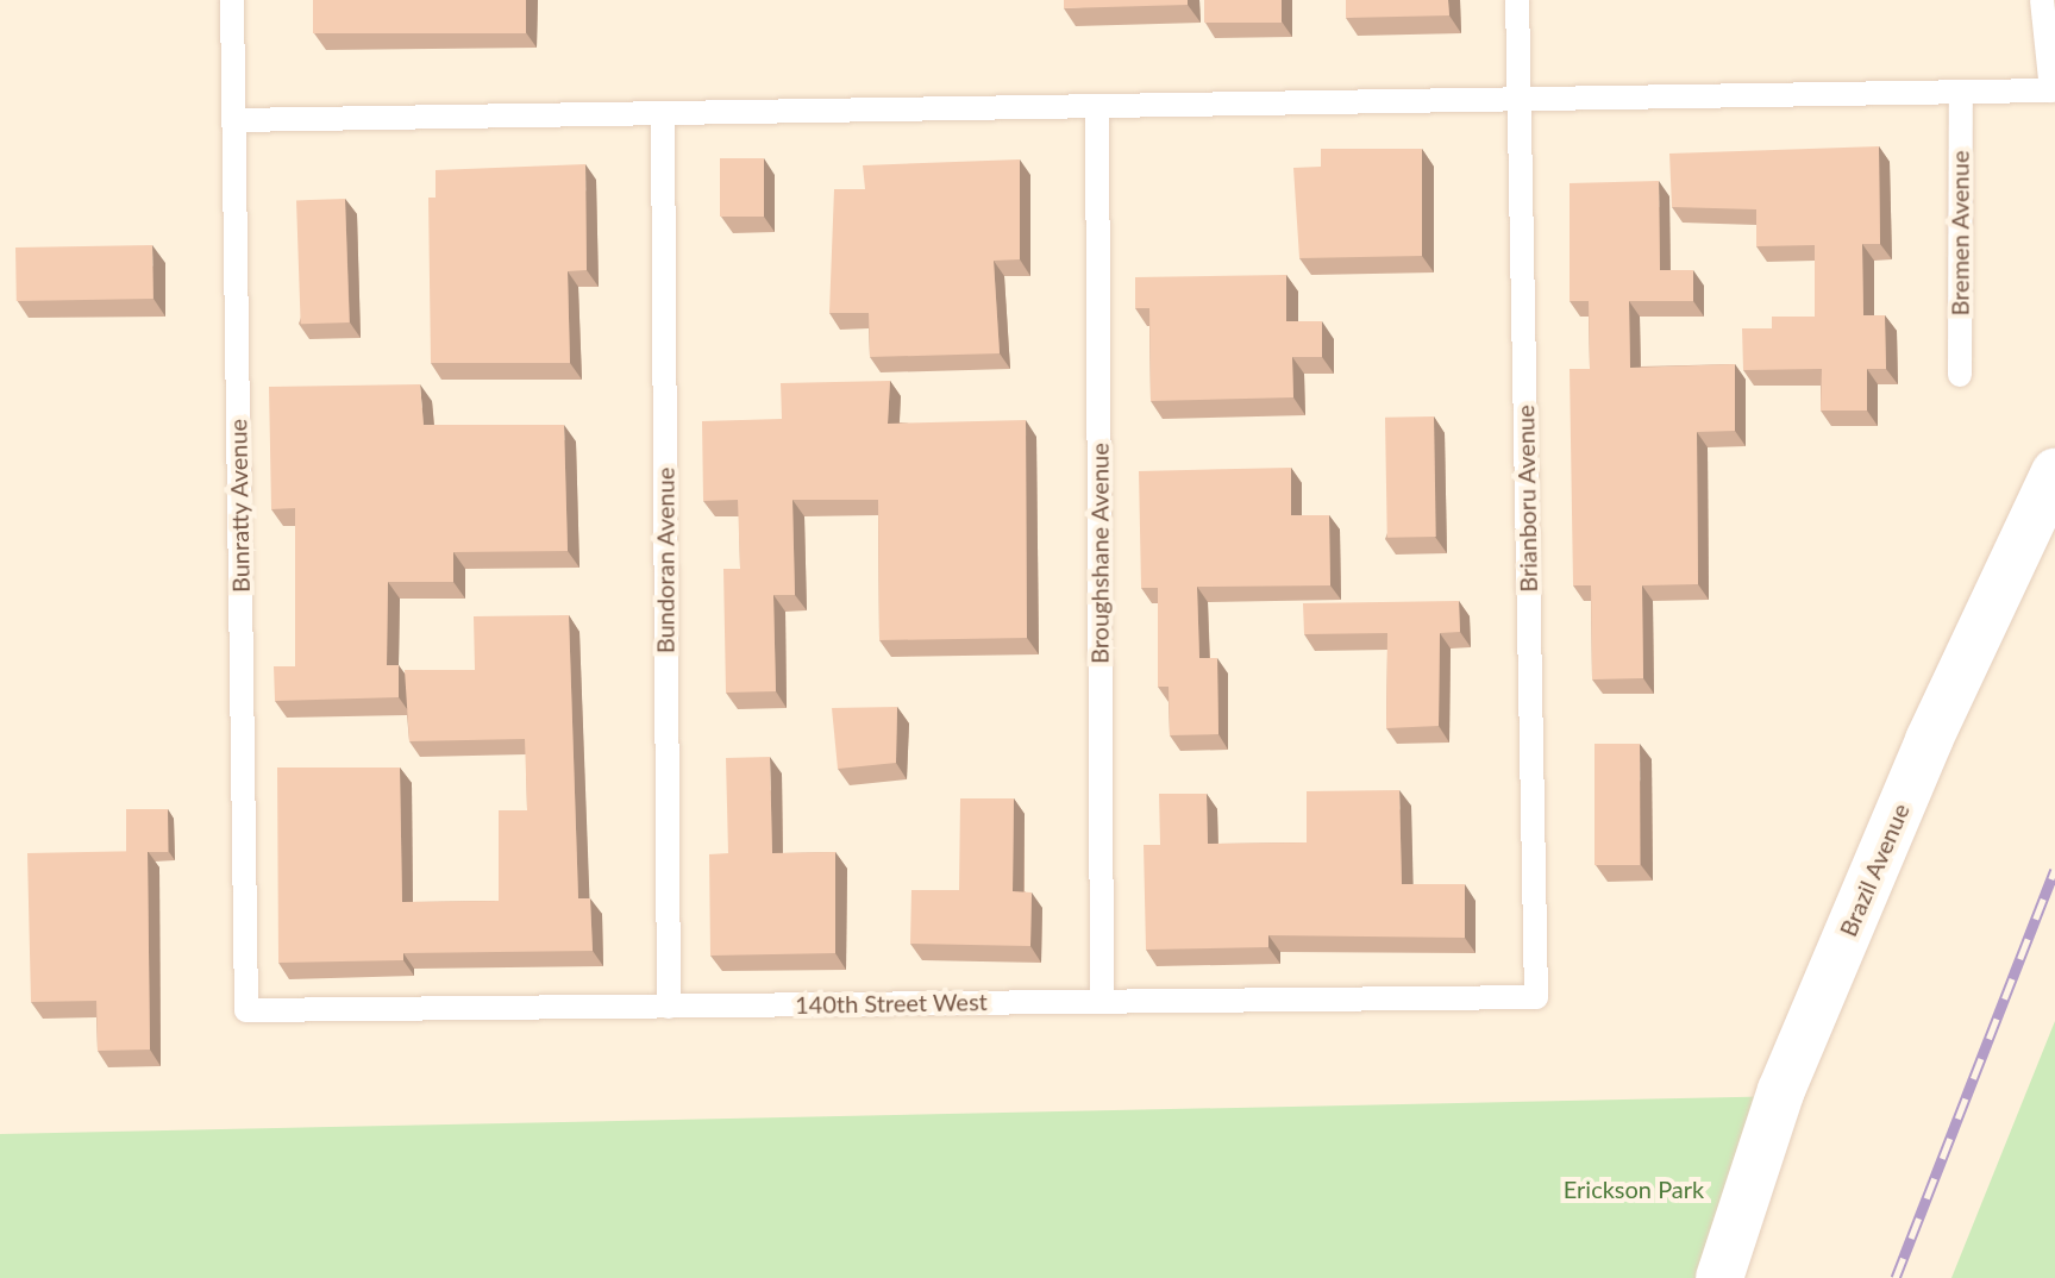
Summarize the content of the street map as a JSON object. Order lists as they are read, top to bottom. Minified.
{"streets":{"street":["Brazil Avenue"],"lane":["Bremen Avenue","Brianboru Avenue","Bunratty Avenue","Broughshane Avenue","Bundoran Avenue","140th Street West"]},"crossings":[["Brianboru Avenue","140th Street West"],["Bunratty Avenue","140th Street West"],["Broughshane Avenue","140th Street West"],["Bundoran Avenue","140th Street West"]],"parks":["Erickson Park"]}
